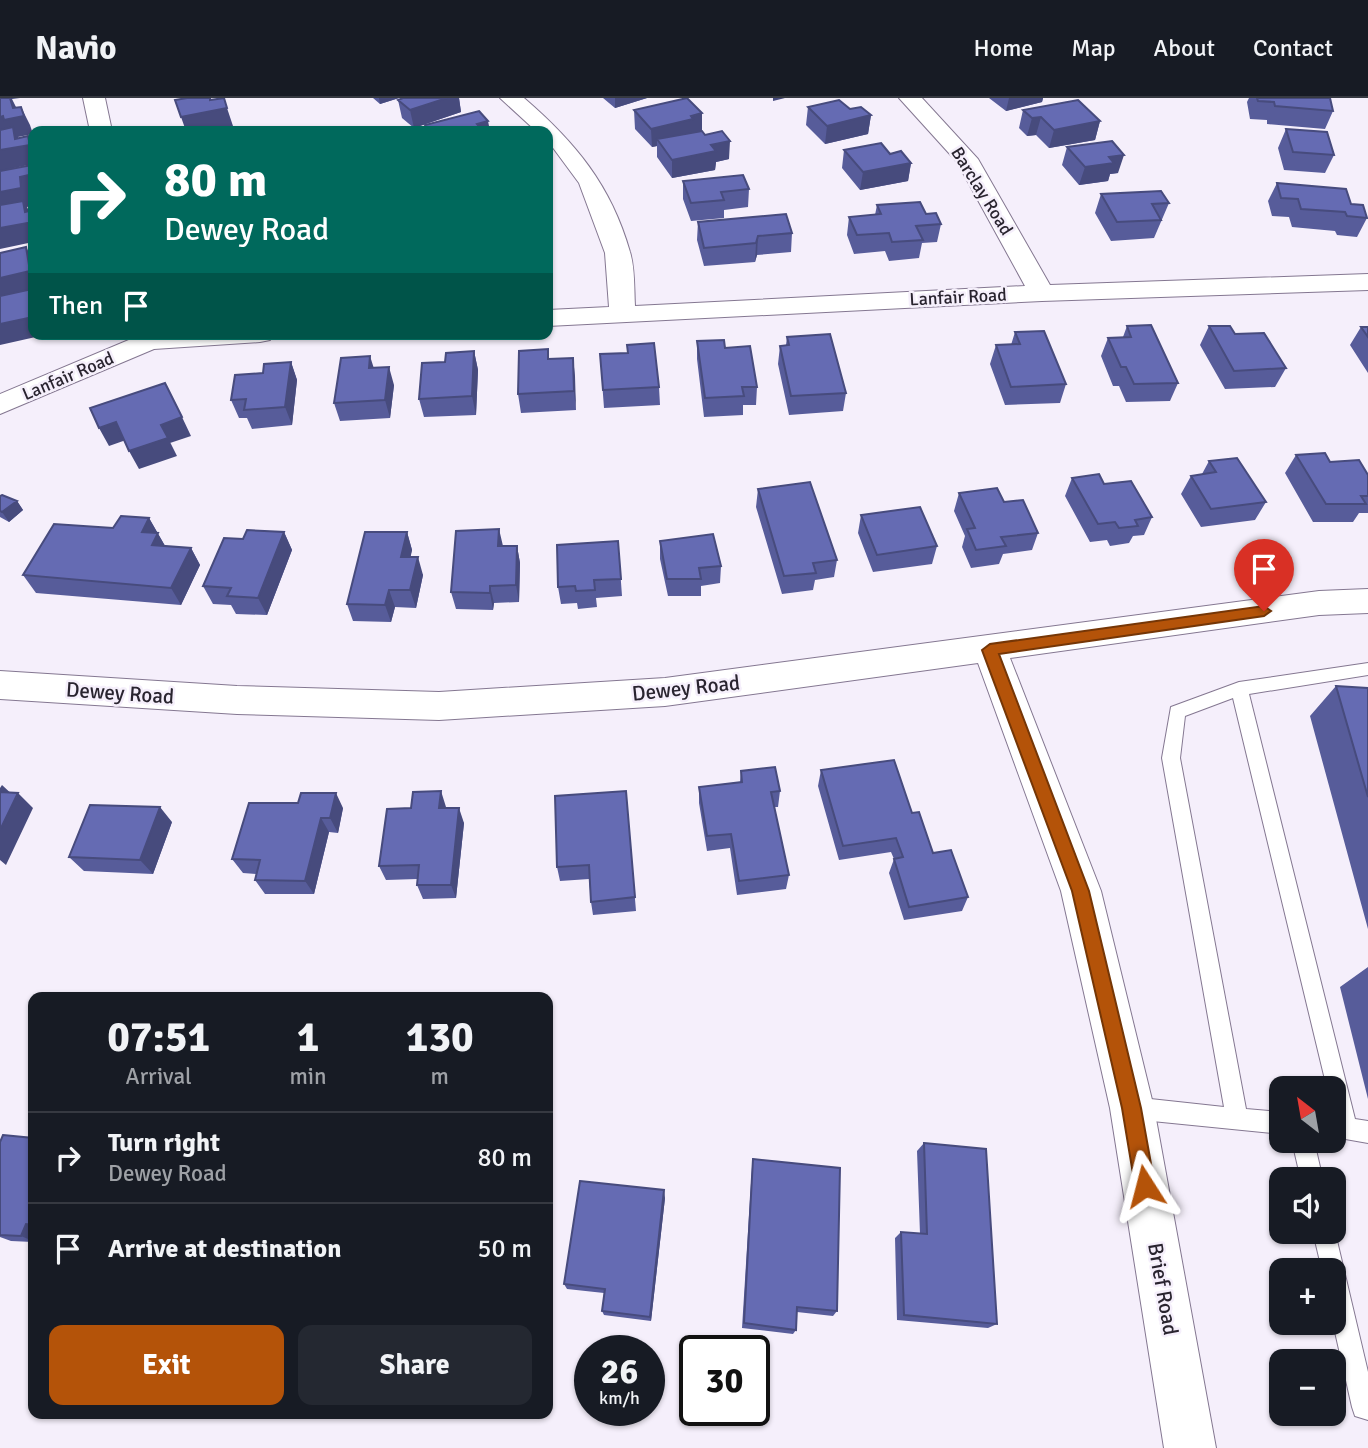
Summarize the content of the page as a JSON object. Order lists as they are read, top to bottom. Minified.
{"streets":{"street":["Barclay Road","Lanfair Road","Dewey Road","Brief Road"]},"crossings":[["Barclay Road","Lanfair Road"],["Dewey Road","Brief Road"]],"north":"top left","page":{"header":"Navio","nav":["Home","Map","About","Contact"],"turn":["80 m","Dewey Road"],"then":"Then","eta":["07:51","Arrival","1","min","130","m"],"map_buttons":["+","−"],"list":[{"name":"Turn right","note":"Dewey Road","value":"80 m"},{"name":"Arrive at destination","value":"50 m"}],"buttons":["Exit","Share"],"speed":"26 km/h","limit":"30"}}
